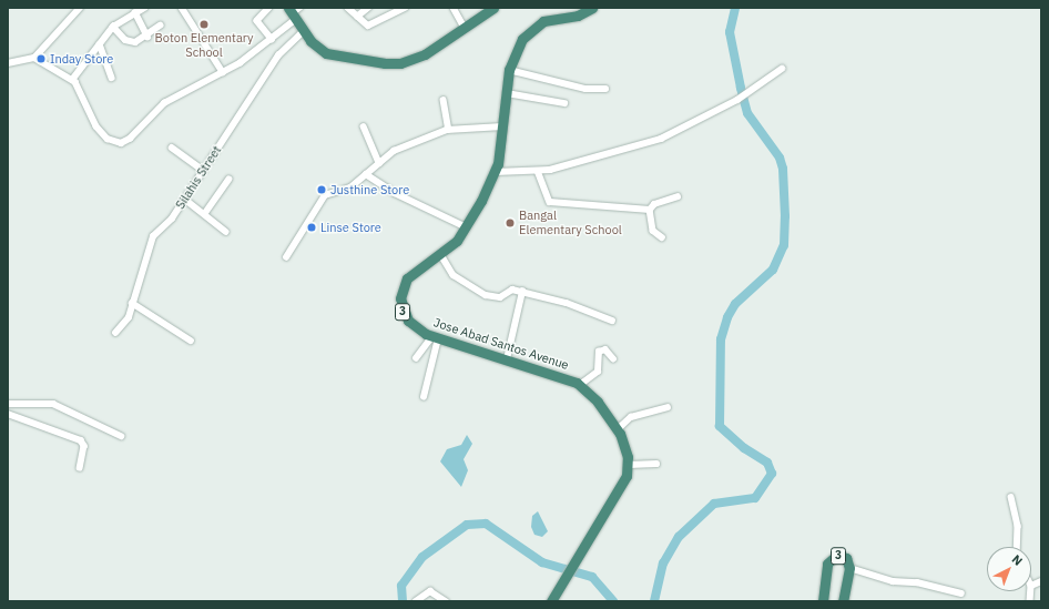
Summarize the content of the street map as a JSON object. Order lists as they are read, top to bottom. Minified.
{"streets":{"highway":["3","Jose Abad Santos Avenue"],"street":["Silahis Street"]},"places":["Boton Elementary School","Inday Store","Justhine Store","Bangal Elementary School","Linse Store"],"north":"top right"}
